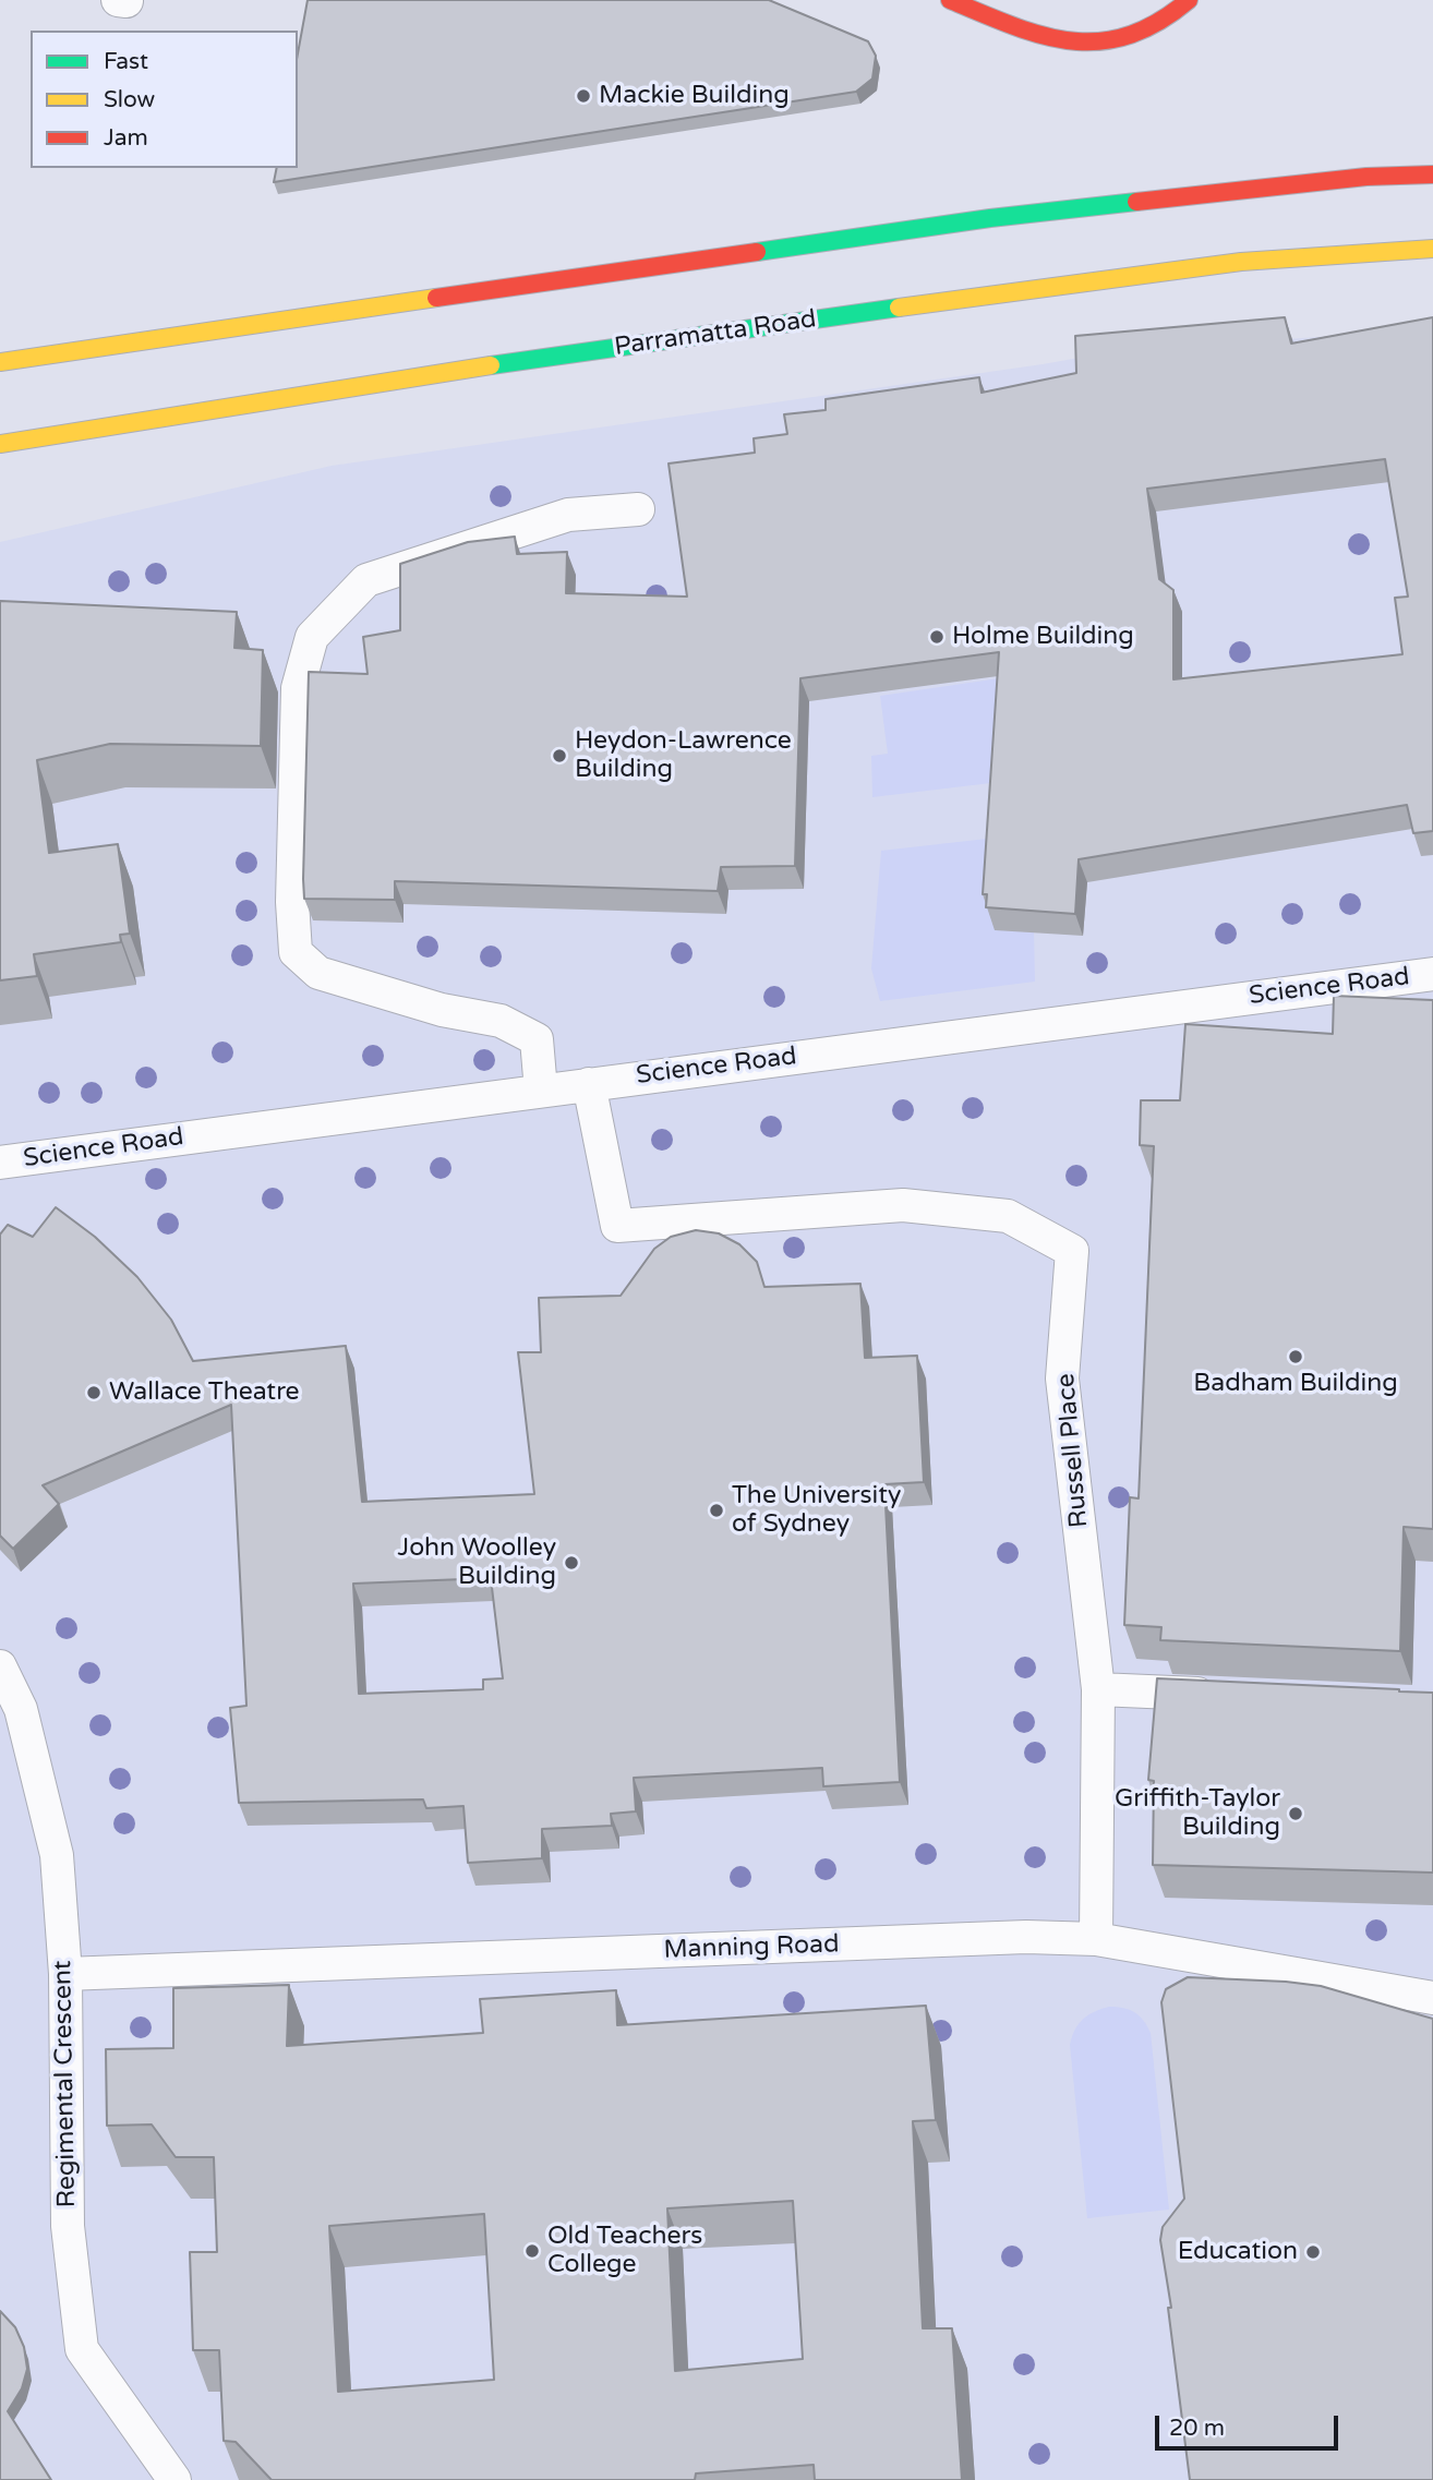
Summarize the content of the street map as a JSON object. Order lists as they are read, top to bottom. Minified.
{"streets":{"main road":["Parramatta Road"],"lane":["Science Road","Russell Place","Manning Road","Regimental Crescent"]},"crossings":[["Science Road","Russell Place"],["Russell Place","Manning Road"],["Manning Road","Regimental Crescent"]],"places":["Mackie Building","Holme Building","Heydon-Lawrence Building","Badham Building","Wallace Theatre","The University of Sydney","John Woolley Building","Griffith-Taylor Building","Old Teachers College","Education"],"legend":["Fast","Slow","Jam"],"scale_bar":"20 m"}
